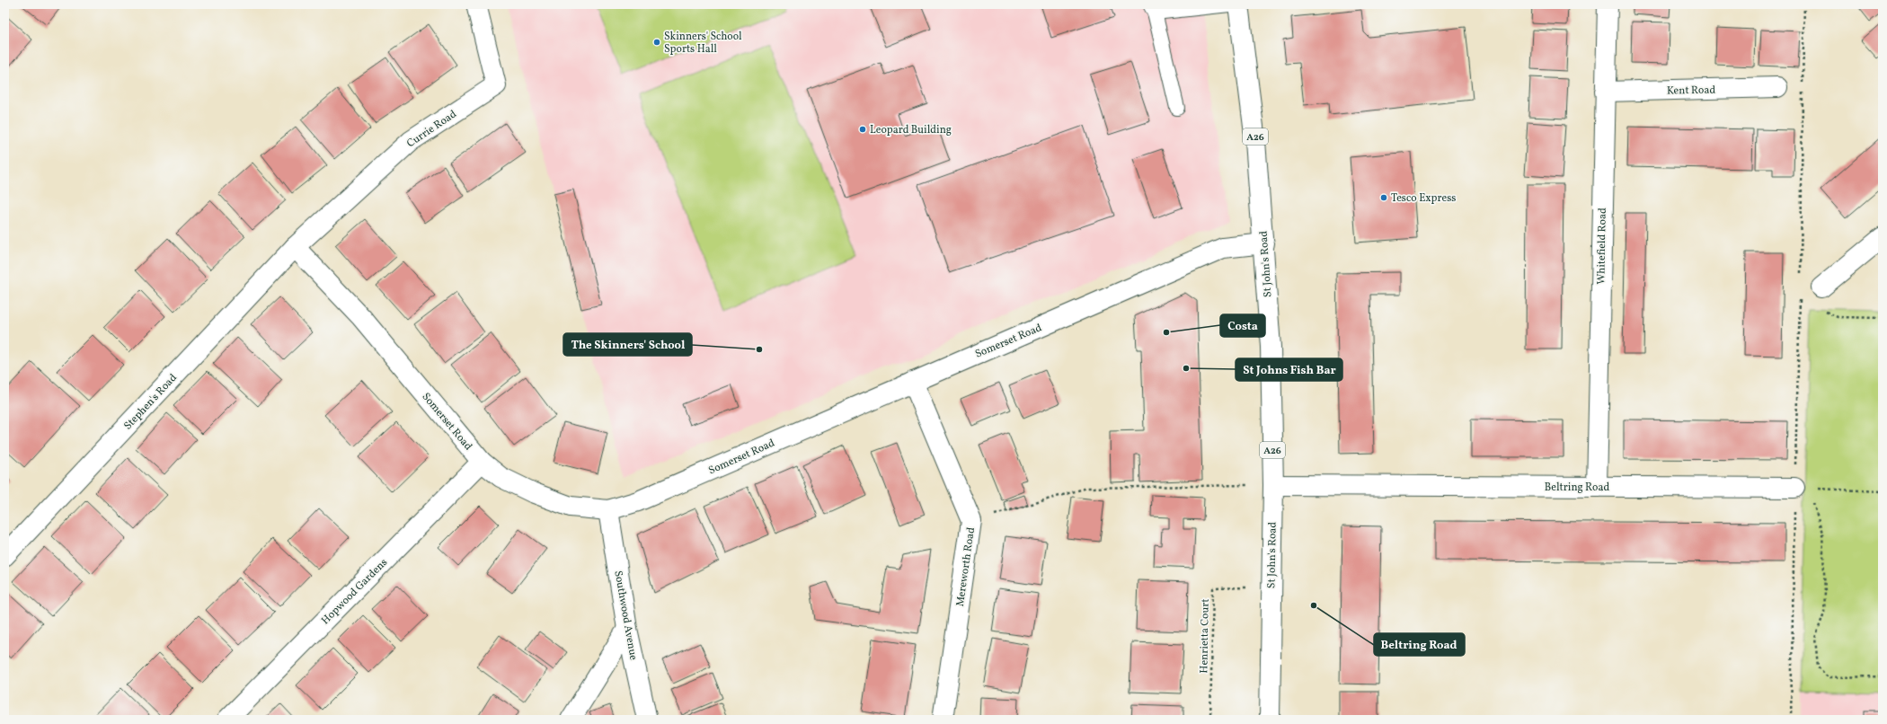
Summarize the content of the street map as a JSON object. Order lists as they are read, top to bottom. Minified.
{"streets":{"main road":["Kent Road","Currie Road","A26","Whitefield Road","St John's Road","Somerset Road","Stephen's Road","Beltring Road","Mereworth Road","Hopwood Gardens","Southwood Avenue"],"path":["Henrietta Court"]},"crossings":[["Kent Road","Whitefield Road"],["Currie Road","Somerset Road"],["Currie Road","Stephen's Road"],["Whitefield Road","Beltring Road"],["St John's Road","Somerset Road"],["St John's Road","Beltring Road"],["St John's Road","Henrietta Court"],["Somerset Road","Stephen's Road"],["Somerset Road","Mereworth Road"],["Somerset Road","Hopwood Gardens"],["Somerset Road","Southwood Avenue"]],"places":["Skinners' School Sports Hall","Leopard Building","Tesco Express","Costa","The Skinners' School","St Johns Fish Bar","Beltring Road"]}
